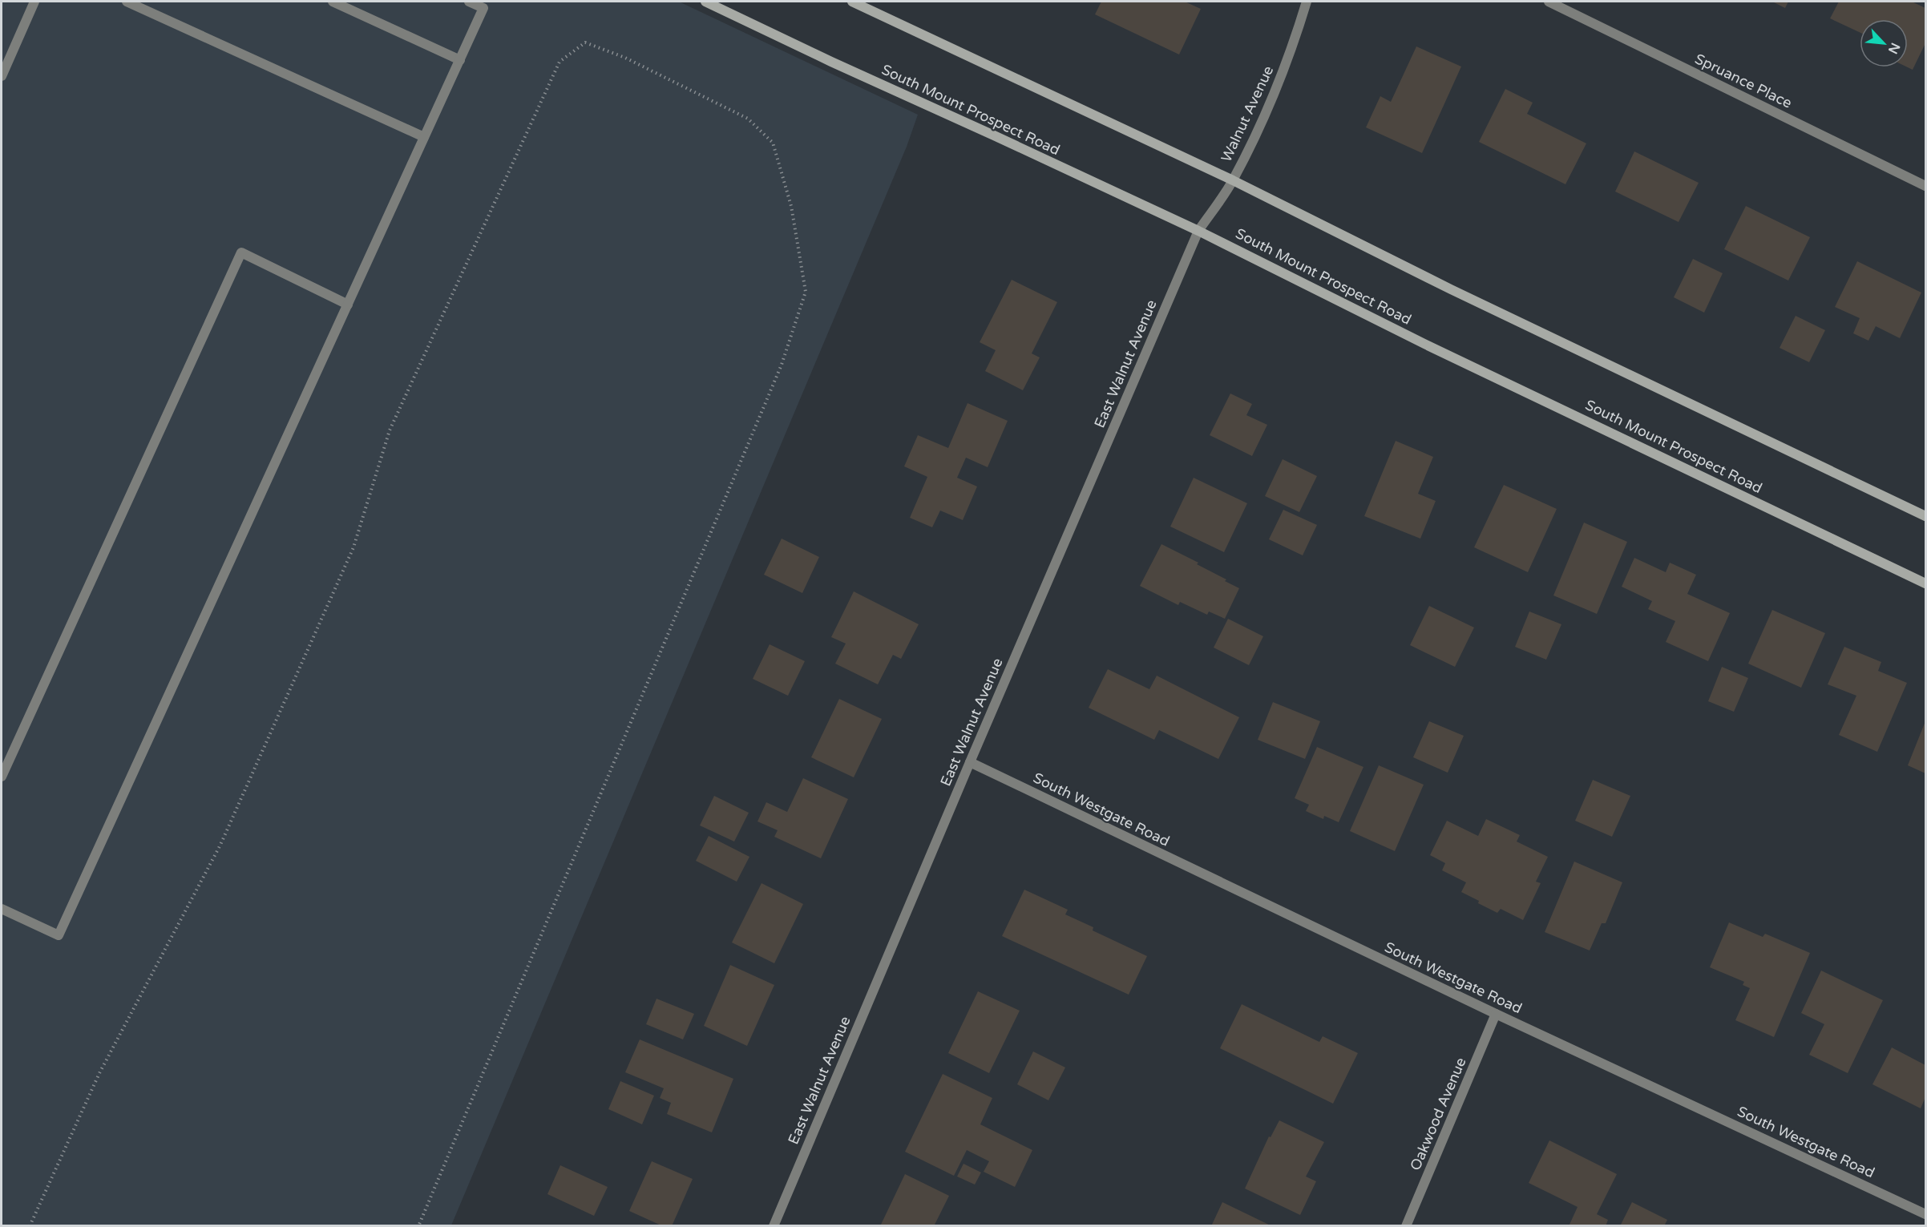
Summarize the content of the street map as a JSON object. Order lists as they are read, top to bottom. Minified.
{"streets":{"main road":["South Mount Prospect Road"],"street":["Spruance Place","Walnut Avenue","East Walnut Avenue","South Westgate Road","Oakwood Avenue"]},"crossings":[["South Mount Prospect Road","Walnut Avenue"],["South Mount Prospect Road","East Walnut Avenue"],["Walnut Avenue","East Walnut Avenue"],["East Walnut Avenue","South Westgate Road"],["South Westgate Road","Oakwood Avenue"]],"north":"bottom right"}
